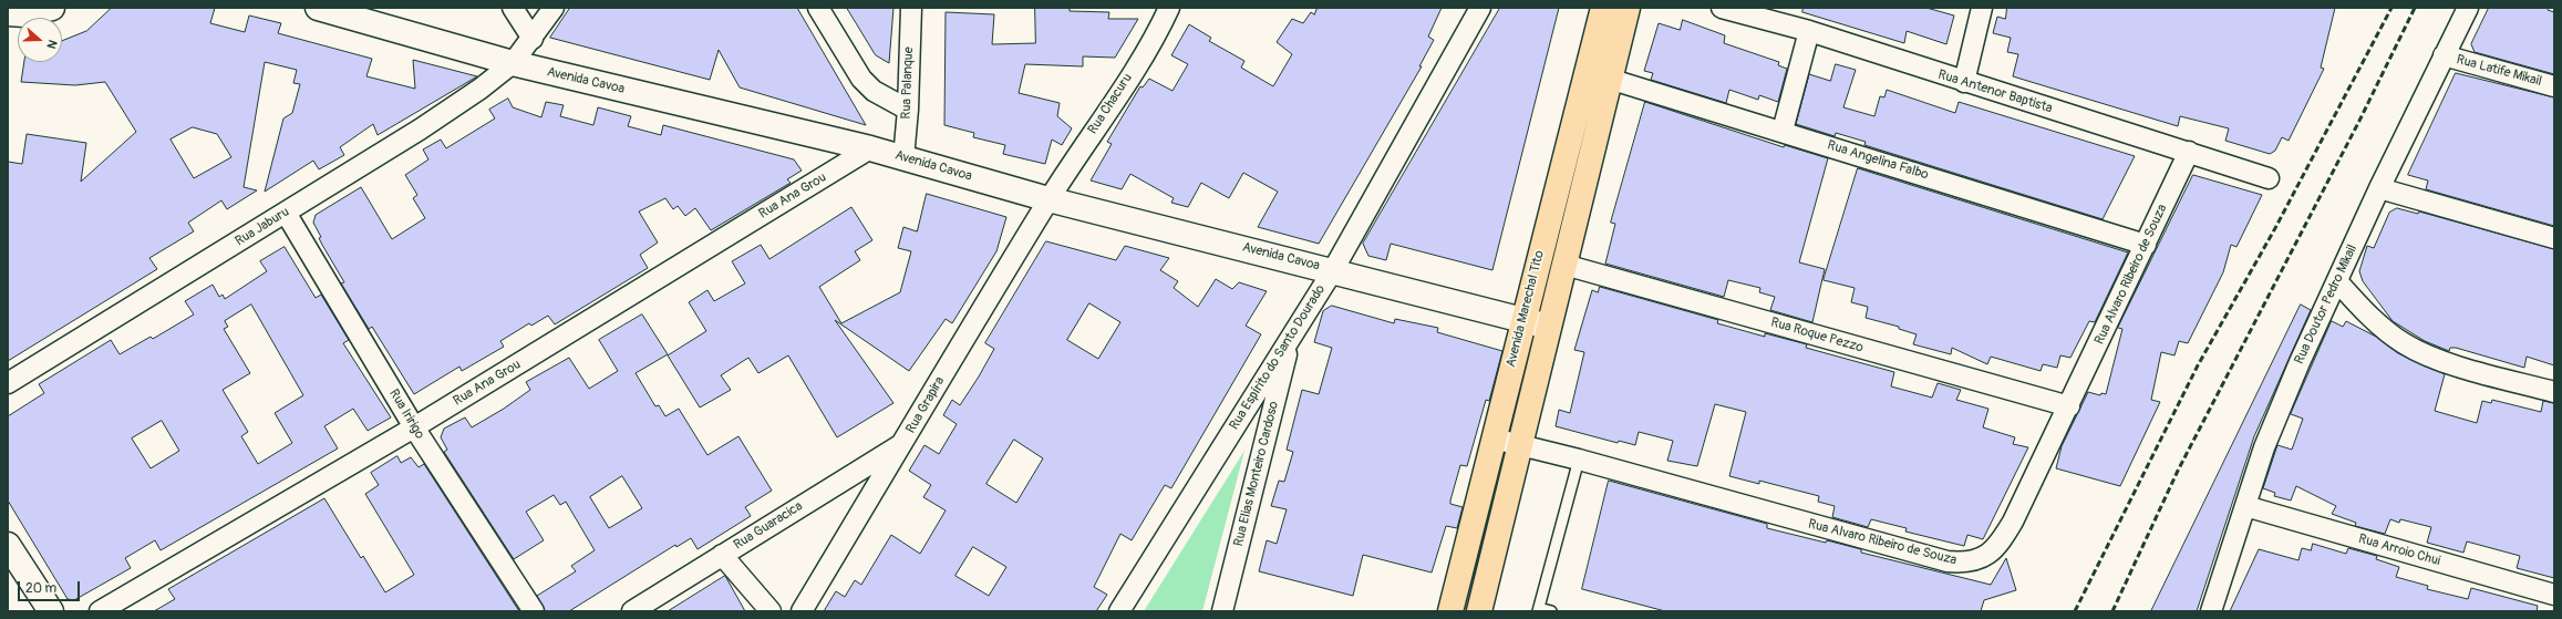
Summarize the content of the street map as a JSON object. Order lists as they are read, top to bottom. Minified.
{"streets":{"main road":["Avenida Marechal Tito"],"street":["Rua Latife Mikail","Avenida Cavoa","Rua Palanque","Rua Antenor Baptista","Rua Chacuru","Rua Angelina Falbo","Rua Ana Grou","Rua Jaburu","Rua Alvaro Ribeiro de Souza","Rua Doutor Pedro Mikail","Rua Roque Pezzo","Rua Espírito do Santo Dourado","Rua Grapira","Rua Iririgo","Rua Elias Monteiro Cardoso","Rua Guaracica","Rua Arroio Chui"]},"crossings":[["Rua Latife Mikail","Rua Doutor Pedro Mikail"],["Avenida Cavoa","Rua Palanque"],["Avenida Cavoa","Rua Chacuru"],["Avenida Cavoa","Rua Ana Grou"],["Avenida Cavoa","Rua Jaburu"],["Avenida Cavoa","Avenida Marechal Tito"],["Avenida Cavoa","Rua Espírito do Santo Dourado"],["Avenida Cavoa","Rua Grapira"],["Rua Antenor Baptista","Rua Alvaro Ribeiro de Souza"],["Rua Chacuru","Rua Grapira"],["Rua Angelina Falbo","Rua Alvaro Ribeiro de Souza"],["Rua Angelina Falbo","Avenida Marechal Tito"],["Rua Ana Grou","Rua Iririgo"],["Rua Jaburu","Rua Iririgo"],["Rua Alvaro Ribeiro de Souza","Avenida Marechal Tito"],["Rua Alvaro Ribeiro de Souza","Rua Roque Pezzo"],["Rua Doutor Pedro Mikail","Rua Arroio Chui"],["Avenida Marechal Tito","Rua Roque Pezzo"],["Rua Espírito do Santo Dourado","Rua Elias Monteiro Cardoso"],["Rua Grapira","Rua Guaracica"]],"scale_bar":"20 m","north":"right"}
